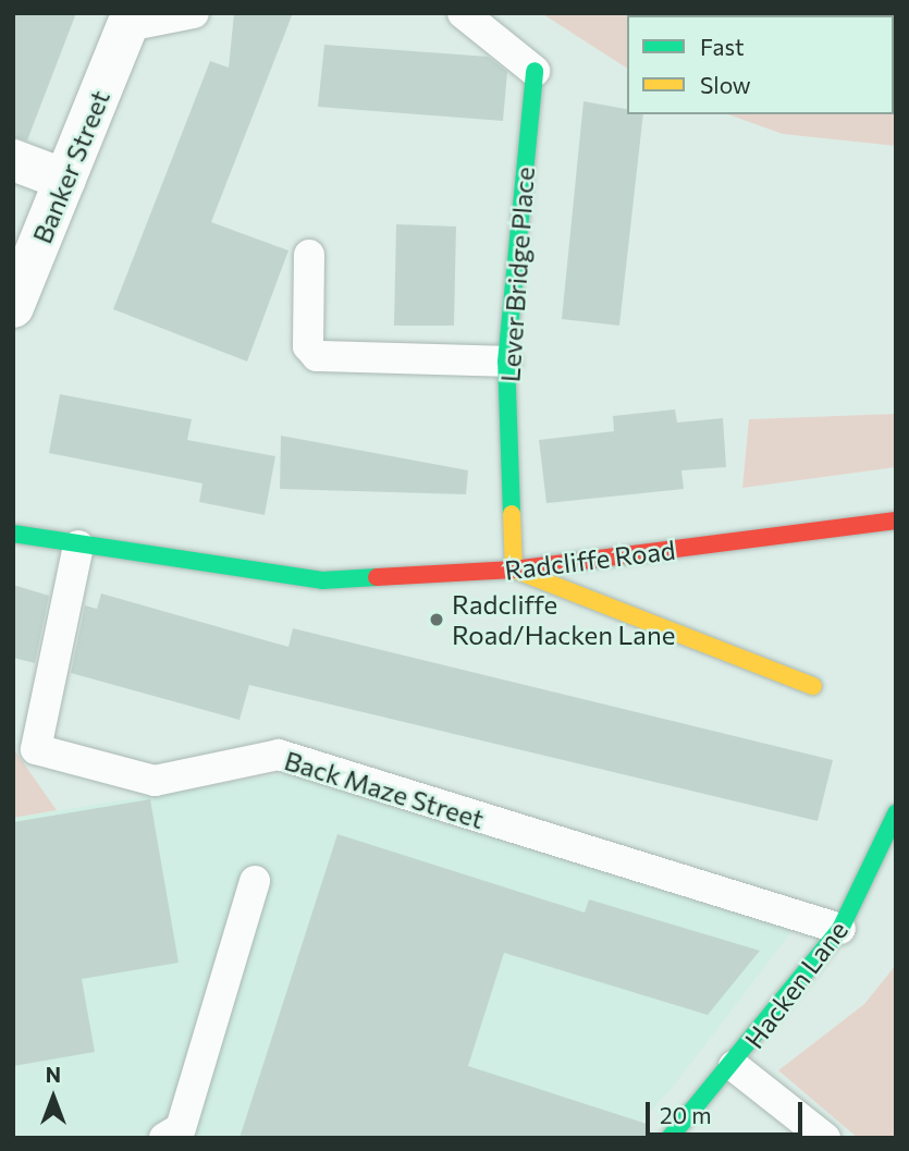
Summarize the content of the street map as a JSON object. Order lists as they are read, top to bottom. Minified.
{"streets":{"street":["Banker Street","Lever Bridge Place","Radcliffe Road","Hacken Lane"],"lane":["Back Maze Street"]},"crossings":[["Lever Bridge Place","Radcliffe Road"],["Radcliffe Road","Back Maze Street"],["Back Maze Street","Hacken Lane"]],"places":["Radcliffe Road/Hacken Lane"],"legend":["Fast","Slow"],"scale_bar":"20 m","north":"top"}
